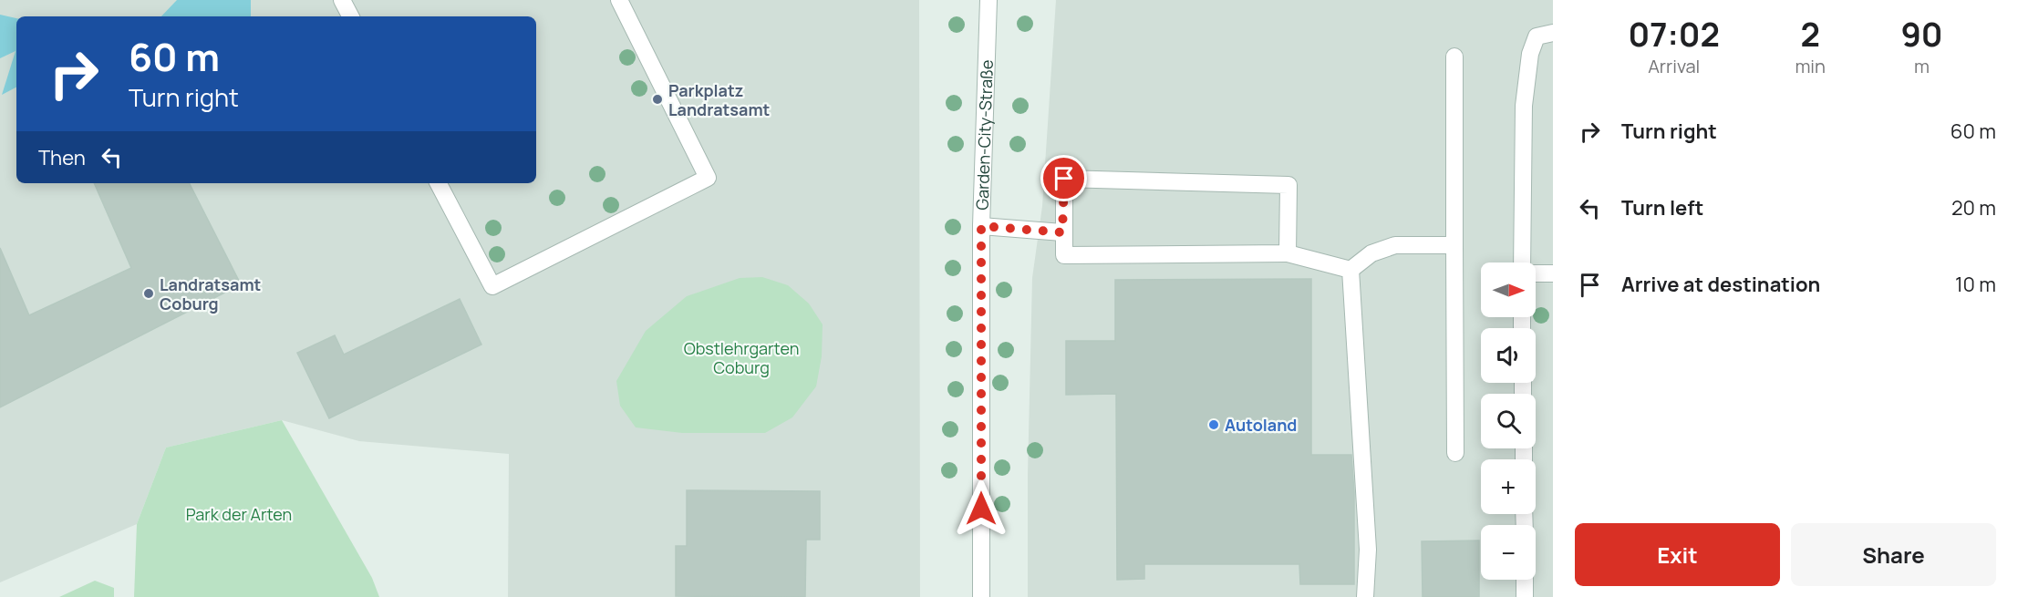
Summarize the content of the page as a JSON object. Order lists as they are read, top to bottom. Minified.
{"streets":{"street":["Garden-City-Straße"]},"parks":["Obstlehrgarten Coburg","Park der Arten"],"places":["Parkplatz Landratsamt","Landratsamt Coburg","Autoland"],"north":"right","page":{"eta":["07:02","Arrival","2","min","90","m"],"turn":["60 m","Turn right"],"list":[{"name":"Turn right","value":"60 m"},{"name":"Turn left","value":"20 m"},{"name":"Arrive at destination","value":"10 m"}],"then":"Then","map_buttons":["+","−"],"buttons":["Exit","Share"]}}
